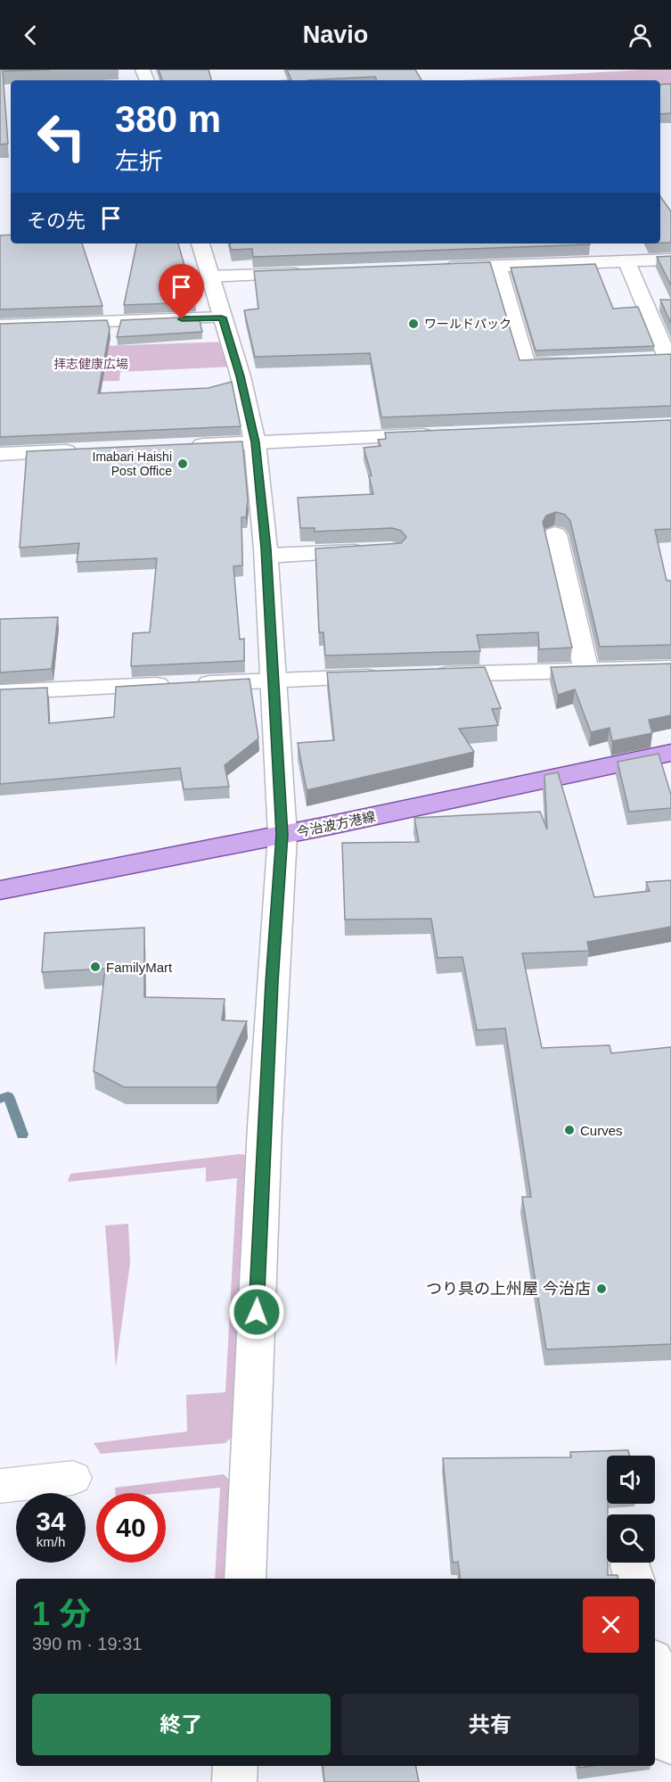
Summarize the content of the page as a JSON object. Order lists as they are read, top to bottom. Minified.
{"streets":{"main road":["今治波方港線"]},"parks":["拝志健康広場"],"places":["ワールドパック","Imabari Haishi Post Office","FamilyMart","Curves","つり具の上州屋 今治店"],"page":{"header":"Navio","turn":["380 m","左折"],"then":"その先","speed":"34 km/h","limit":"40","heading":["1 分","390 m · 19:31"],"buttons":["終了","共有"]}}
